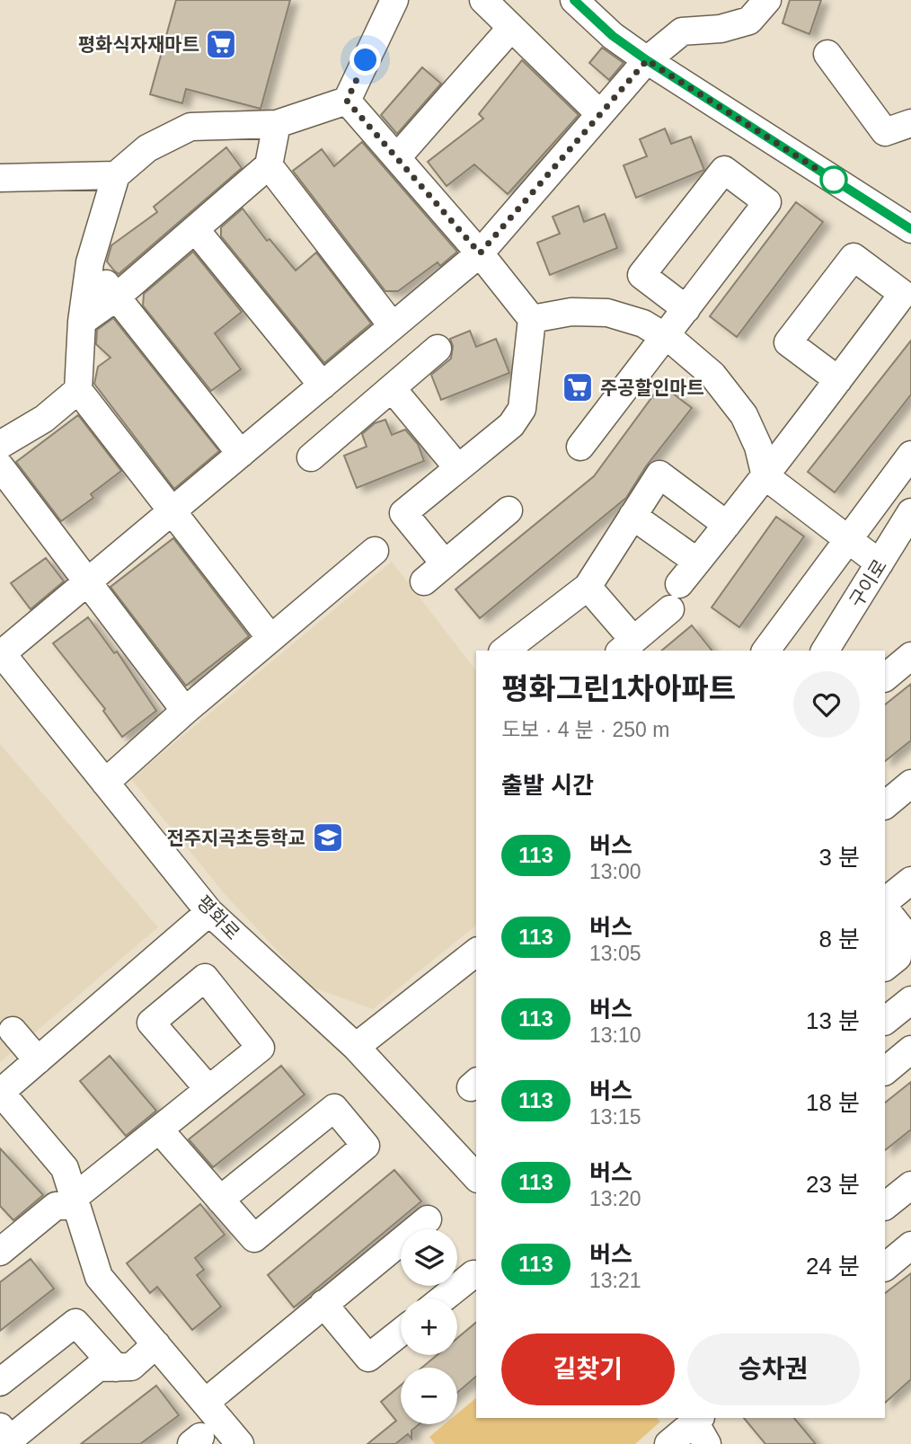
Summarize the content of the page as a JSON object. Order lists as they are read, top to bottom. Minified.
{"streets":{"street":["구이로","평화로"]},"places":{"supermarket":["평화식자재마트","주공할인마트"],"school or university":["전주지곡초등학교"]},"lines":["bus line 113"],"page":{"heading":[["평화그린1차아파트","도보 · 4 분 · 250 m"],"출발 시간"],"list":[{"mark":"113","name":"버스","note":"13:00","value":"3 분"},{"mark":"113","name":"버스","note":"13:05","value":"8 분"},{"mark":"113","name":"버스","note":"13:10","value":"13 분"},{"mark":"113","name":"버스","note":"13:15","value":"18 분"},{"mark":"113","name":"버스","note":"13:20","value":"23 분"},{"mark":"113","name":"버스","note":"13:21","value":"24 분"}],"map_buttons":["+","−"],"buttons":["길찾기","승차권"]}}
